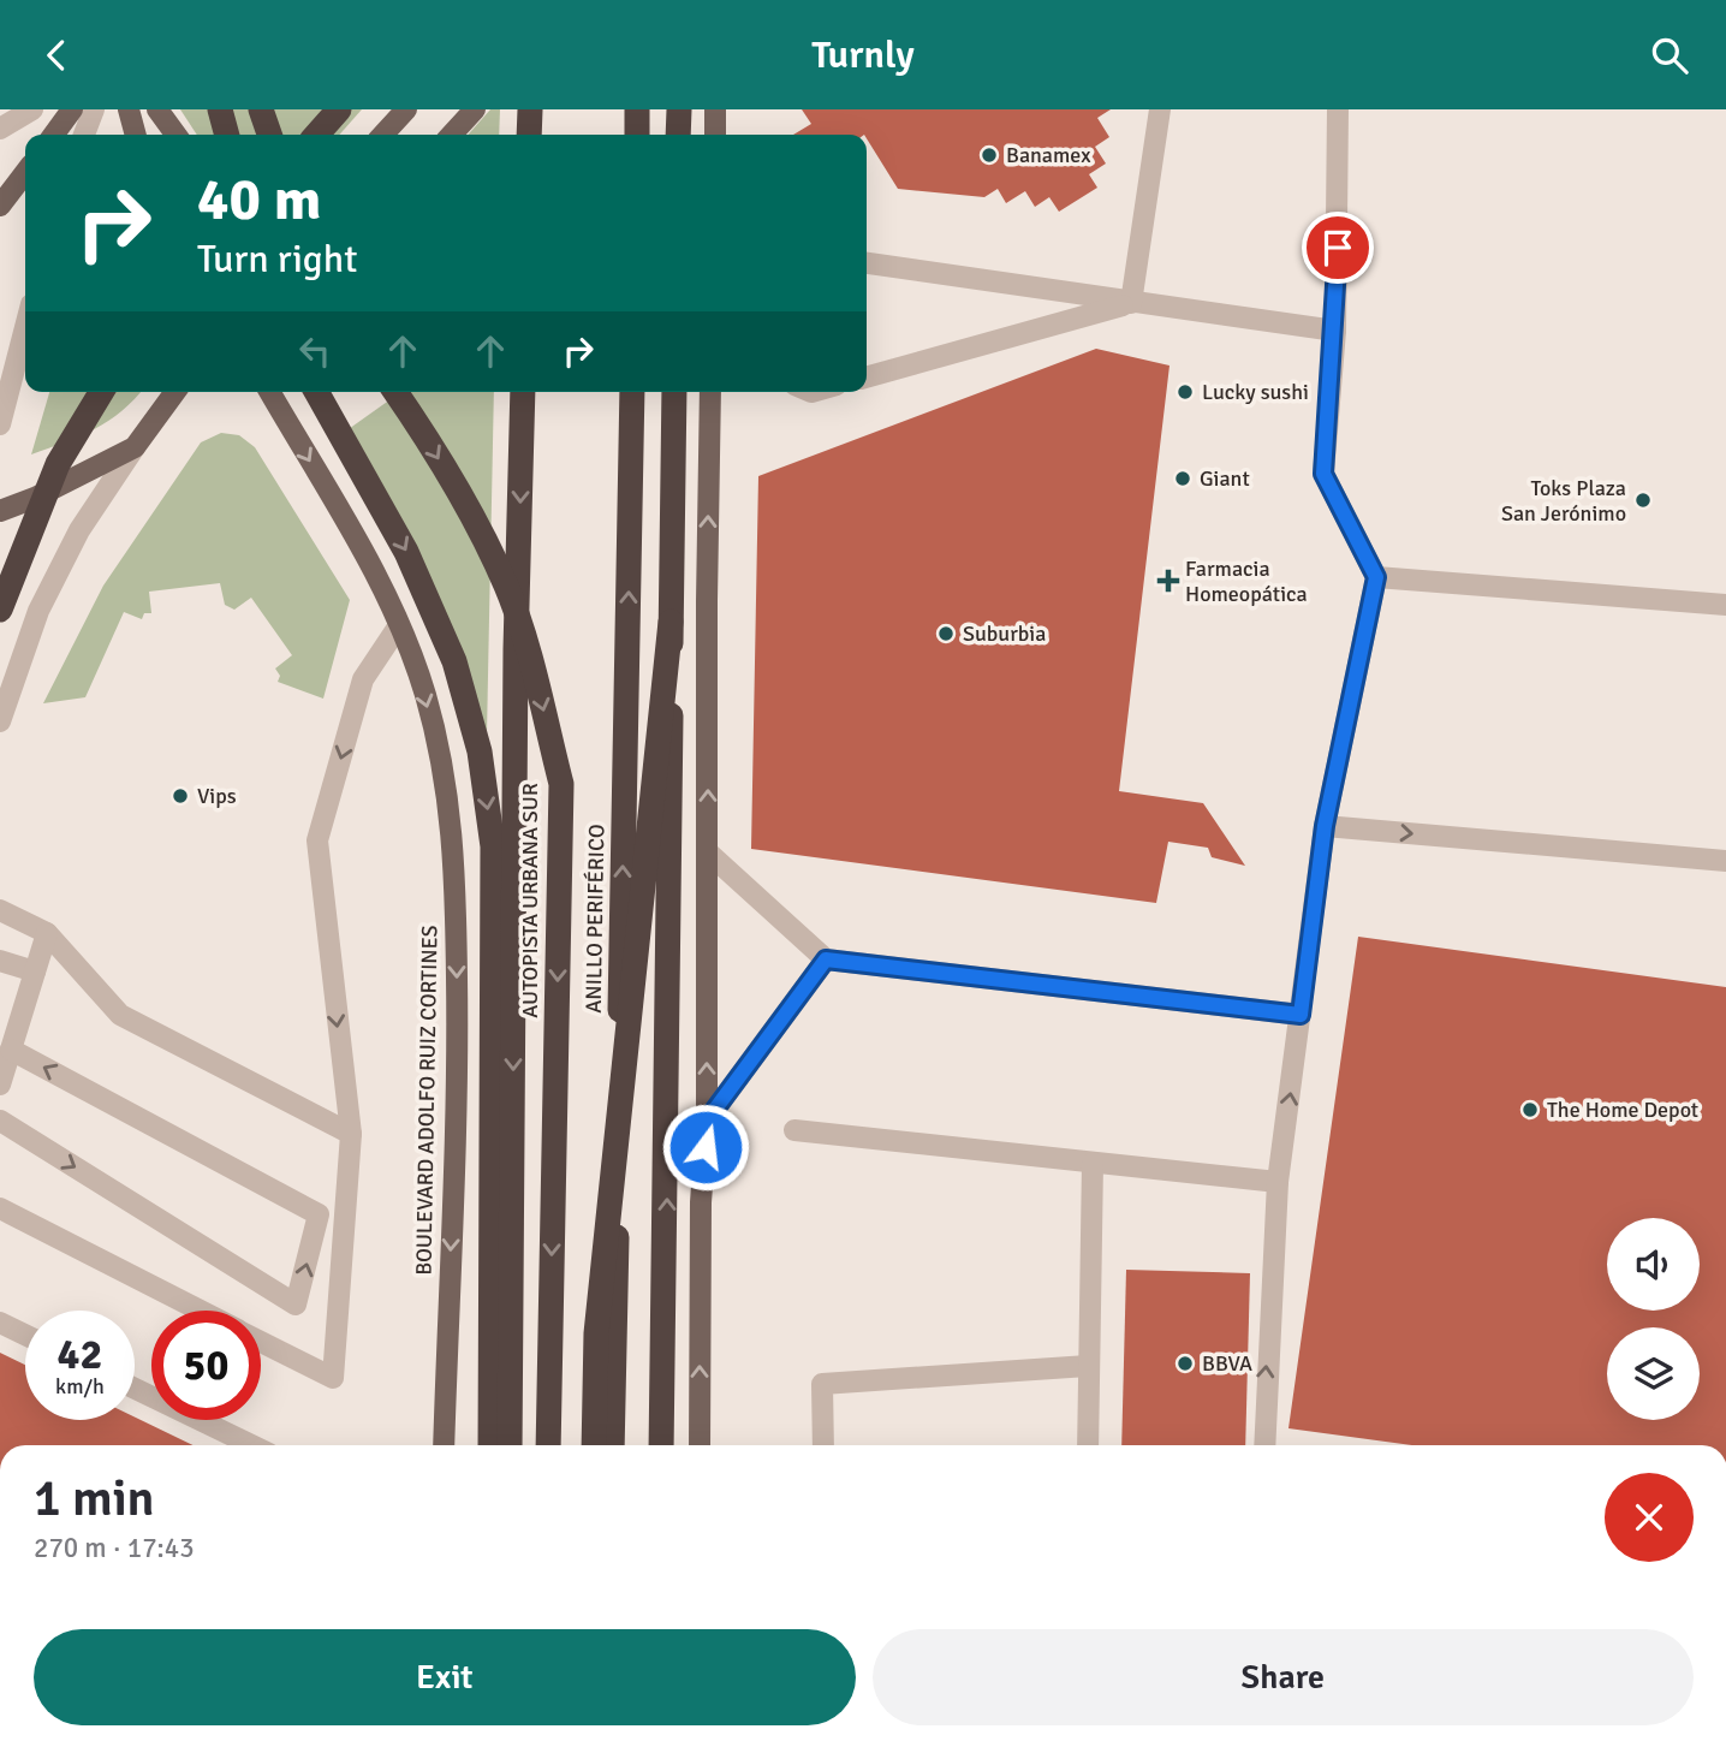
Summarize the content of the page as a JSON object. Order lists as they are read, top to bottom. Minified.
{"streets":{"highway":["AUTOPISTA URBANA SUR","ANILLO PERIFÉRICO"],"main road":["BOULEVARD ADOLFO RUIZ CORTINES"]},"one_way":["BOULEVARD ADOLFO RUIZ CORTINES"],"places":{"other":["Banamex","Lucky sushi","Giant","Toks Plaza San Jerónimo","Suburbia","Vips","The Home Depot","BBVA"],"health":["Farmacia Homeopática"]},"page":{"header":"Turnly","turn":["40 m","Turn right"],"speed":"42 km/h","limit":"50","heading":["1 min","270 m · 17:43"],"buttons":["Exit","Share"]}}
